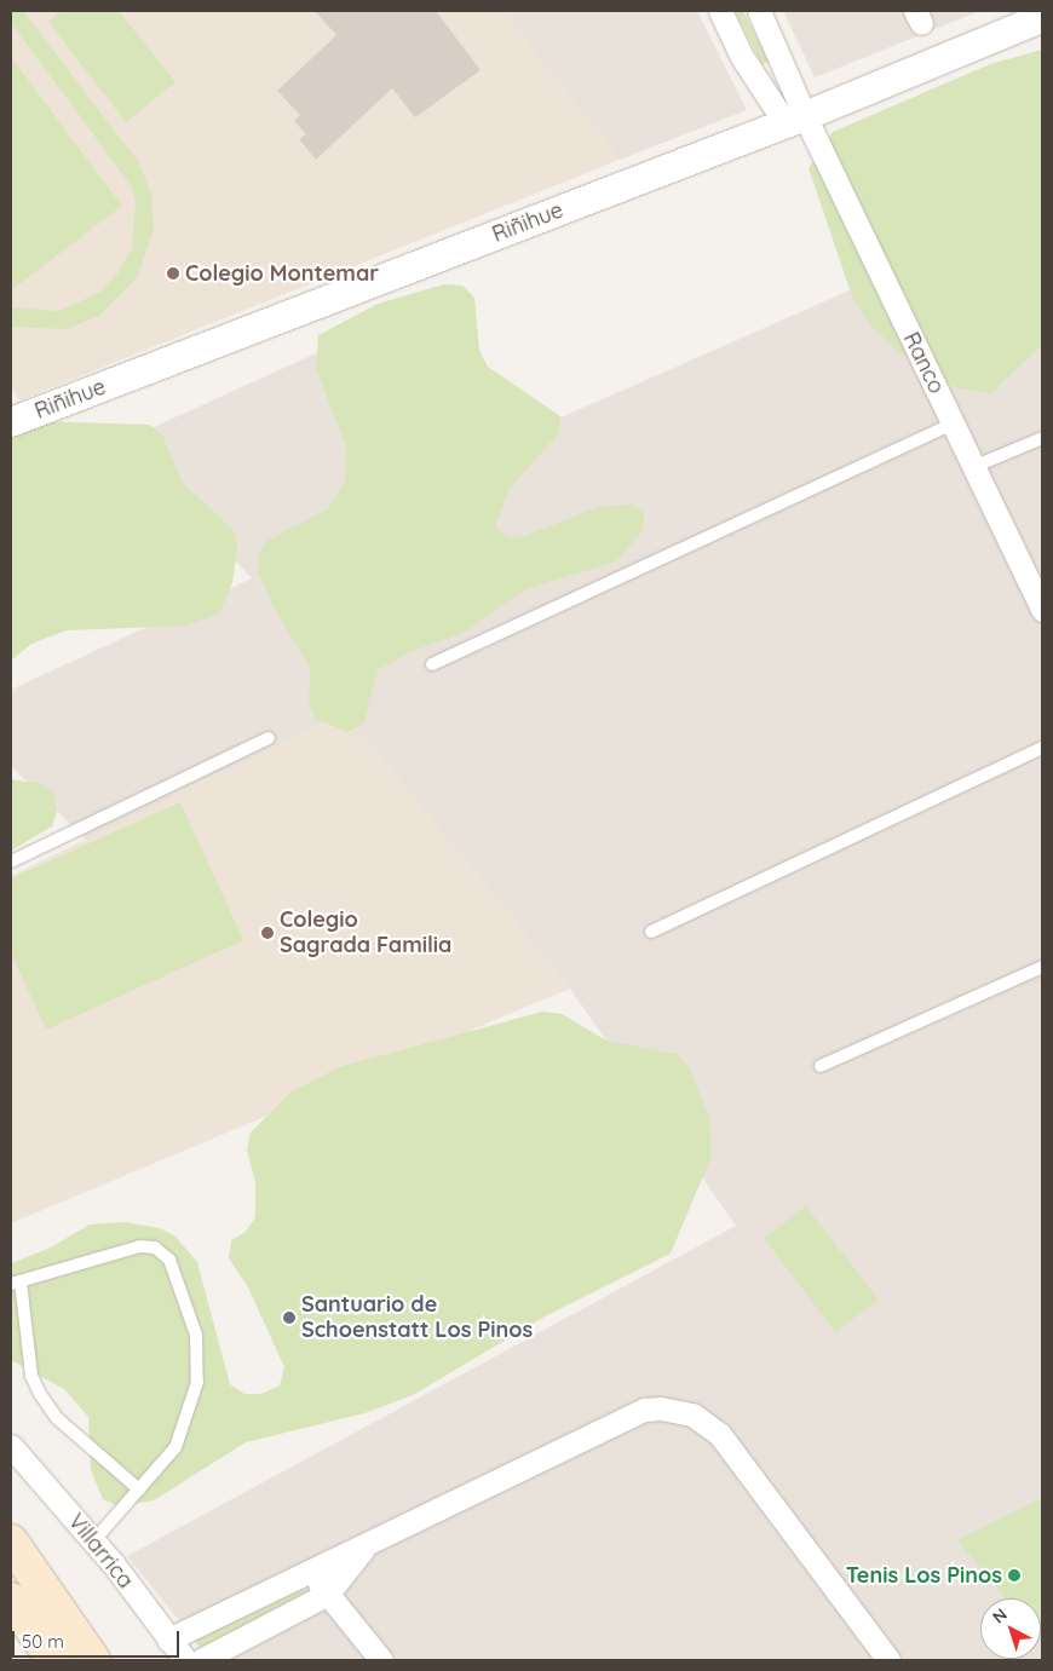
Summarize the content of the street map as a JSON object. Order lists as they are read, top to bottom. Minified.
{"streets":{"street":["Riñihue","Ranco","Villarrica"]},"crossings":[["Riñihue","Ranco"]],"places":["Colegio Montemar","Colegio Sagrada Familia","Santuario de Schoenstatt Los Pinos","Tenis Los Pinos"],"scale_bar":"50 m","north":"top left"}
